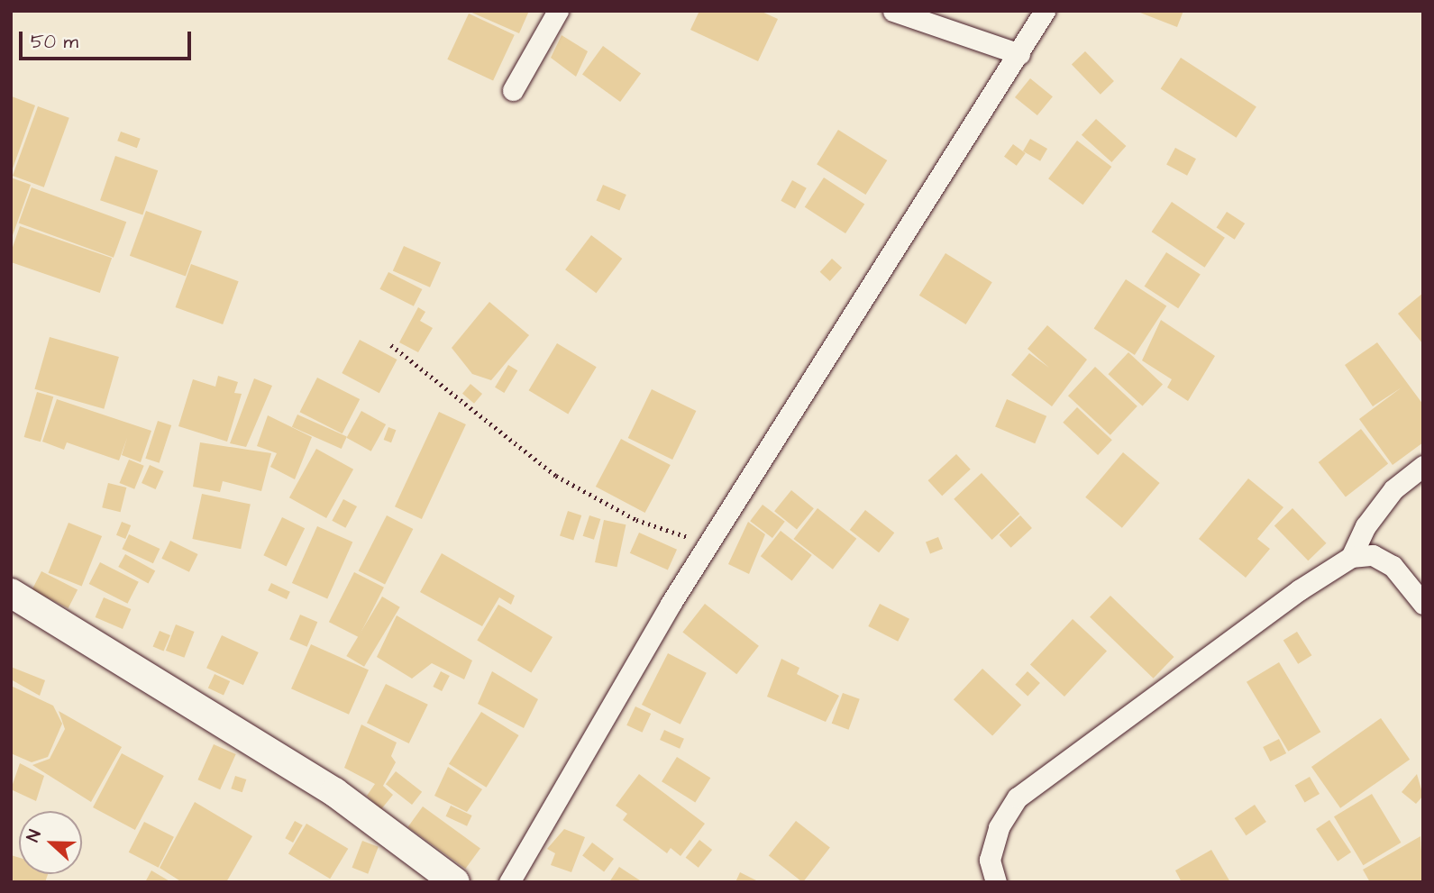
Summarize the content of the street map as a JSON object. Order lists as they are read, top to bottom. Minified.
{"scale_bar":"50 m","north":"left"}
